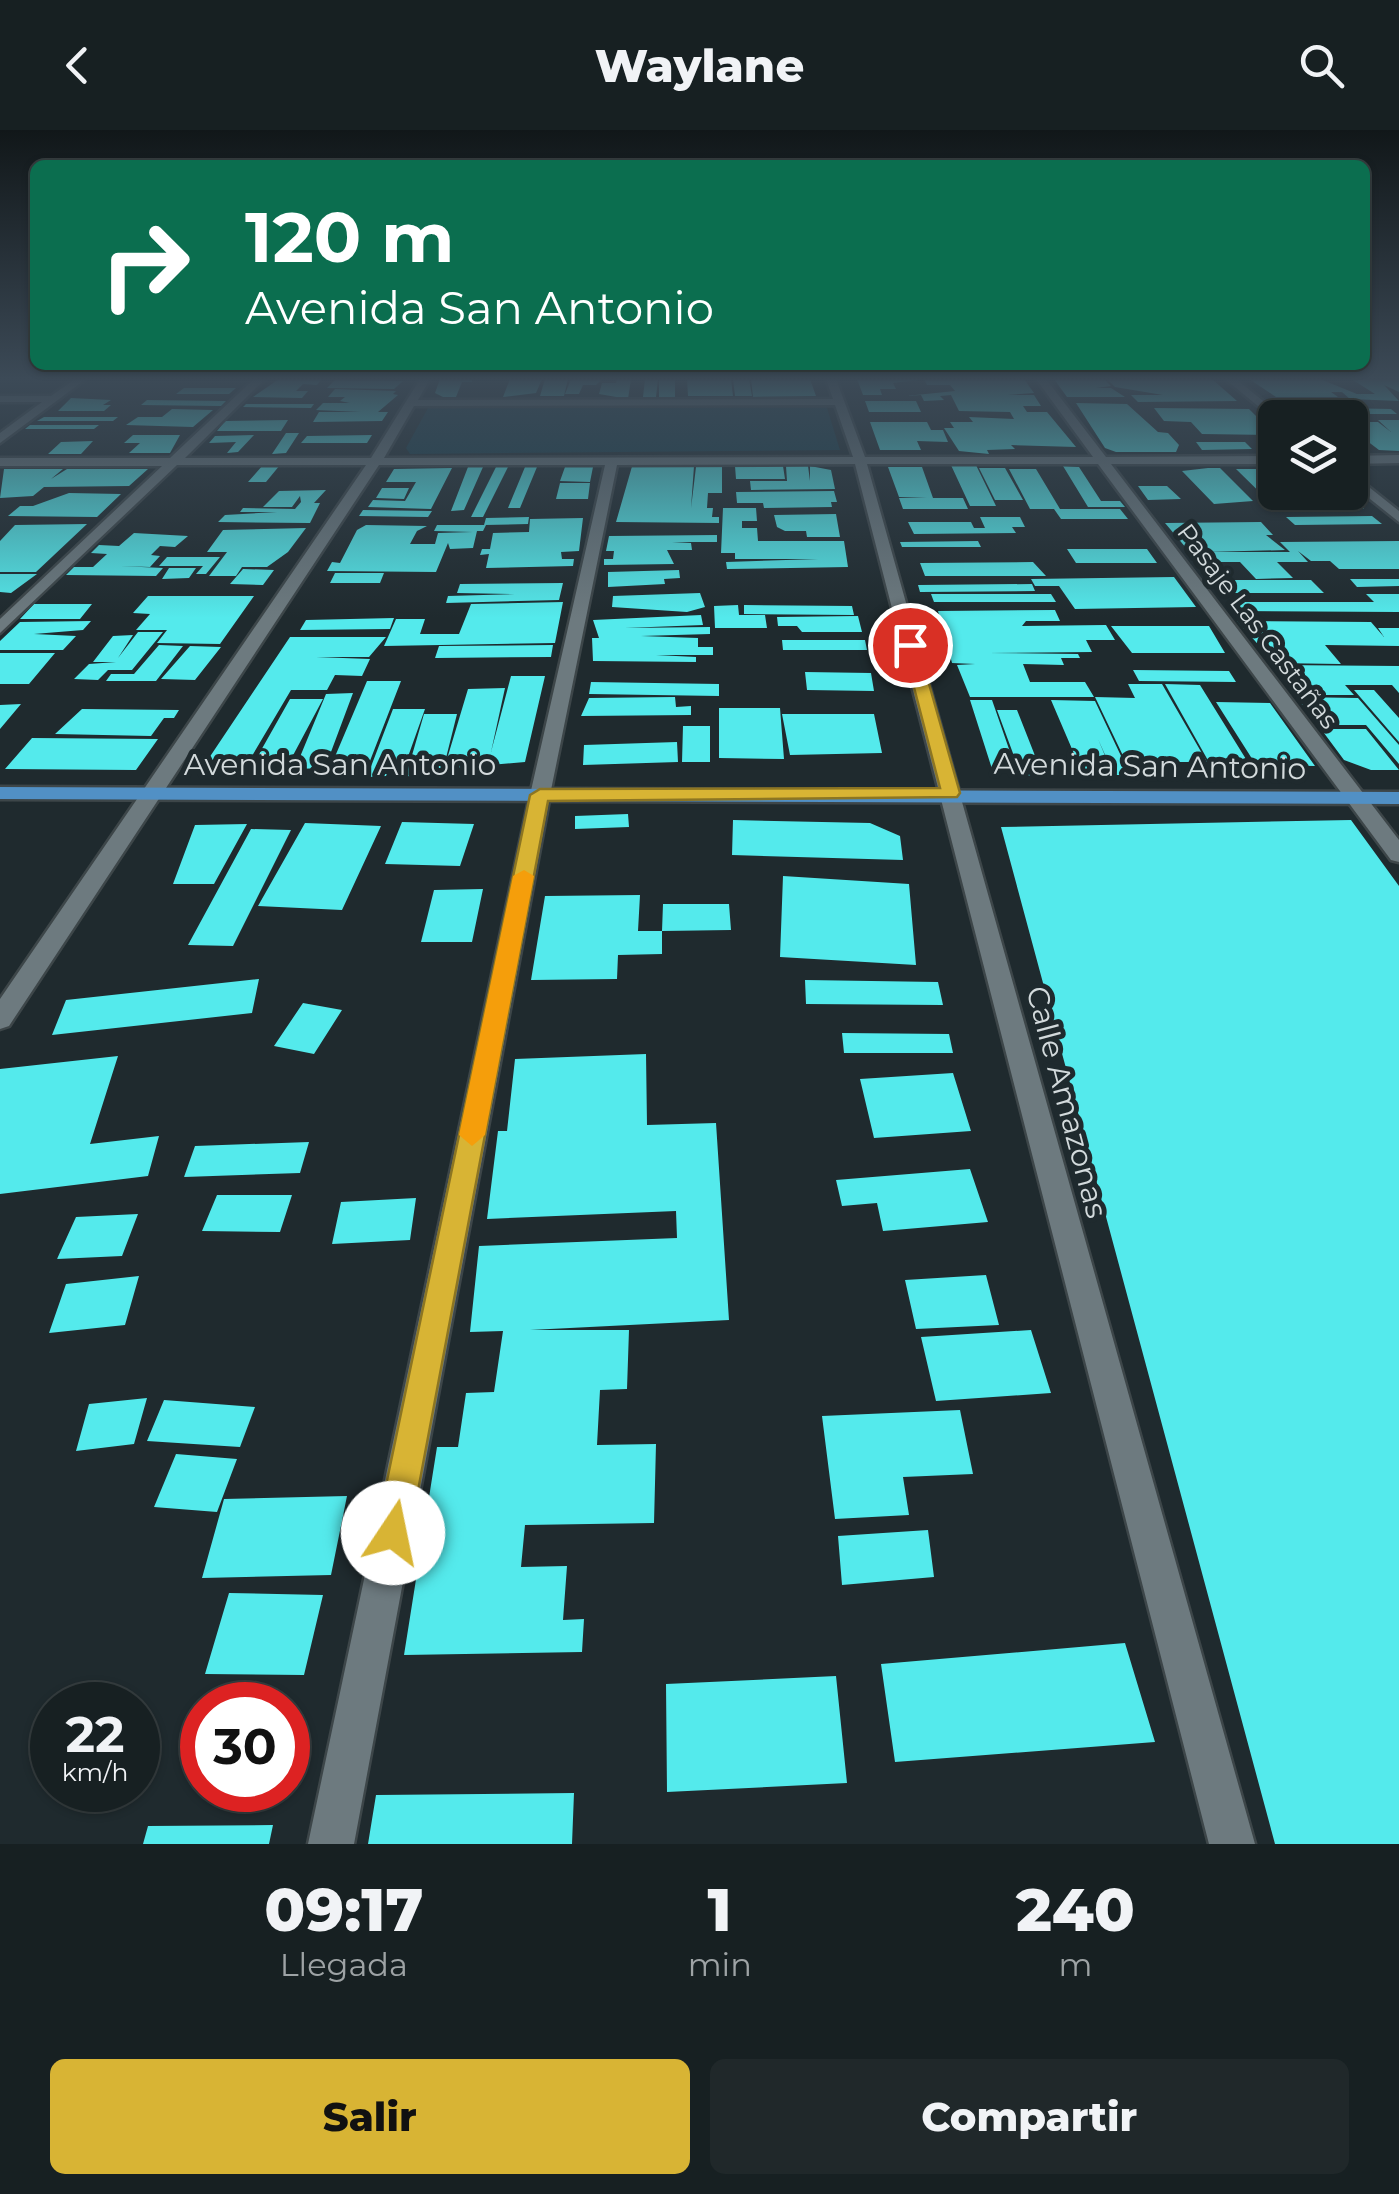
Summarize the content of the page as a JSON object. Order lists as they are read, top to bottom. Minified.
{"streets":{"main road":["Avenida San Antonio"],"street":["Pasaje Las Castañas","Calle Amazonas"]},"crossings":[["Pasaje Las Castañas","Avenida San Antonio"],["Avenida San Antonio","Calle Amazonas"]],"page":{"header":"Waylane","turn":["120 m","Avenida San Antonio"],"speed":"22 km/h","limit":"30","eta":["09:17","Llegada","1","min","240","m"],"buttons":["Salir","Compartir"]}}
